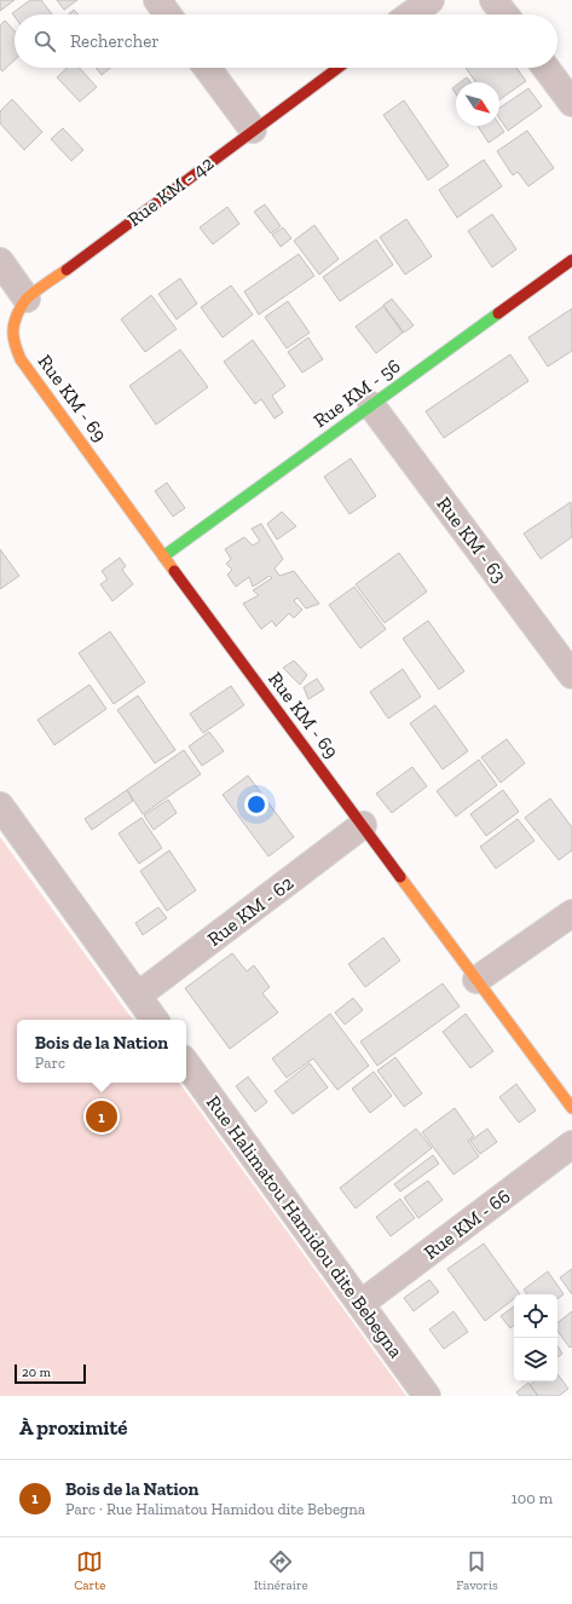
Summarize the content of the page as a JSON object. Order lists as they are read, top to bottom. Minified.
{"streets":{"street":["Rue KM - 42","Rue KM - 56","Rue KM - 69","Rue KM - 63","Rue KM - 62","Rue KM - 66","Rue Halimatou Hamidou dite Bebegna"]},"crossings":[["Rue KM - 42","Rue KM - 69"],["Rue KM - 56","Rue KM - 69"],["Rue KM - 56","Rue KM - 63"],["Rue KM - 69","Rue KM - 62"],["Rue KM - 66","Rue Halimatou Hamidou dite Bebegna"]],"scale_bar":"20 m","north":"bottom right","page":{"search":"Rechercher","popup":["Bois de la Nation","Parc"],"pins":"1","scale":"20 m","heading":"À proximité","list":[{"mark":"1","name":"Bois de la Nation","note":"Parc · Rue Halimatou Hamidou dite Bebegna","value":"100 m"}],"nav":["Carte","Itinéraire","Favoris"]}}
